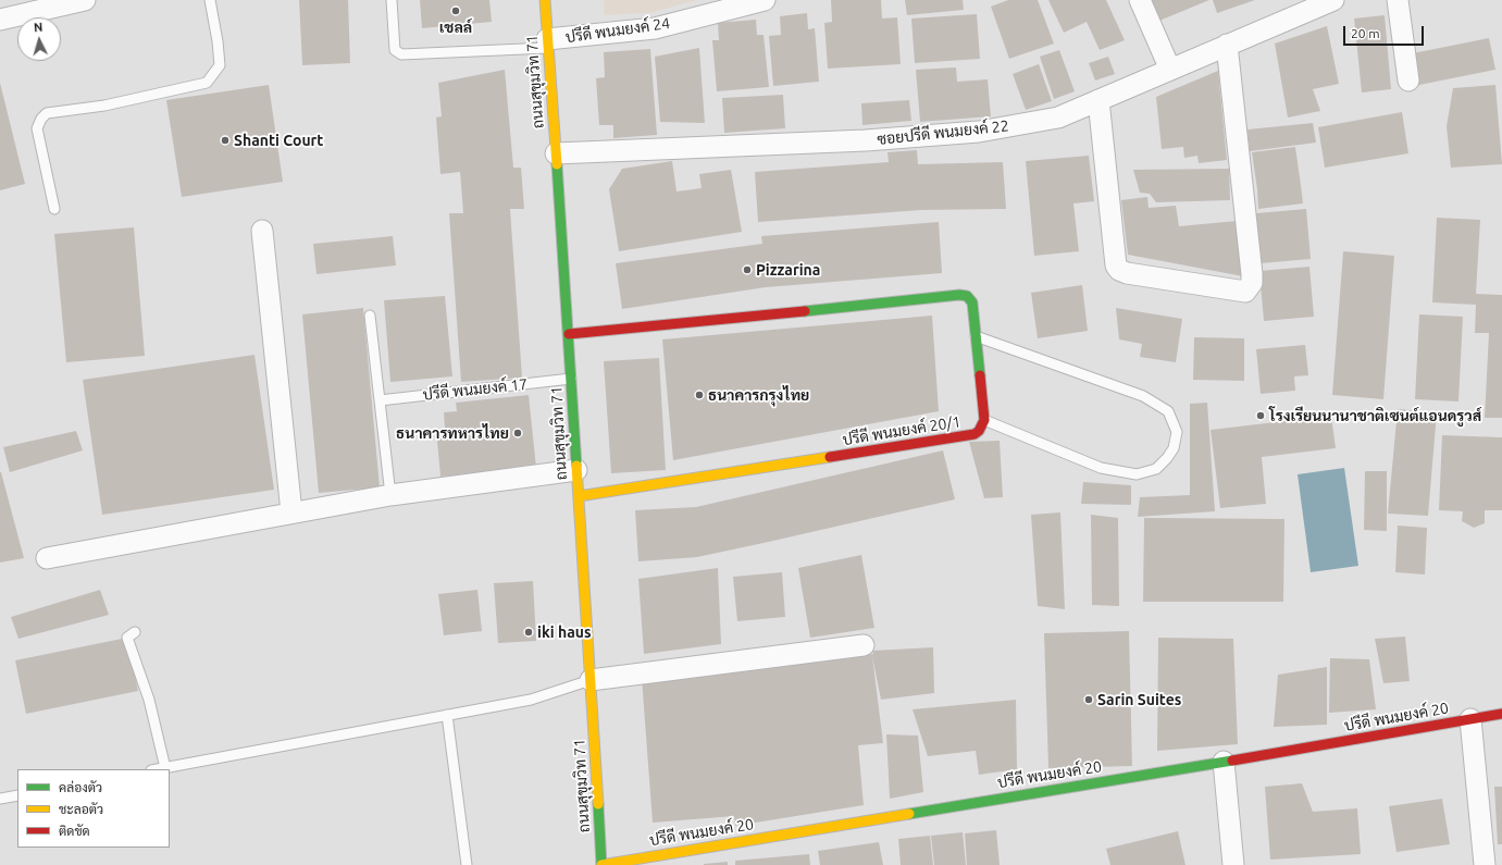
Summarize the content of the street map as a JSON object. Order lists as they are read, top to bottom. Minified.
{"streets":{"street":["ปรีดี พนมยงค์ 24","ถนนสุขุมวิท 71","ซอยปรีดี พนมยงค์ 22","ปรีดี พนมยงค์ 20/1","ปรีดี พนมยงค์ 20"],"lane":["ปรีดี พนมยงค์ 17"]},"crossings":[["ปรีดี พนมยงค์ 24","ถนนสุขุมวิท 71"],["ถนนสุขุมวิท 71","ซอยปรีดี พนมยงค์ 22"],["ถนนสุขุมวิท 71","ปรีดี พนมยงค์ 17"],["ถนนสุขุมวิท 71","ปรีดี พนมยงค์ 20/1"],["ถนนสุขุมวิท 71","ปรีดี พนมยงค์ 20"]],"places":["เชลล์","Shanti Court","Pizzarina","ธนาคารกรุงไทย","โรงเรียนนานาชาติเซนต์แอนดรูวส์","ธนาคารทหารไทย","iki haus","Sarin Suites"],"legend":["คล่องตัว","ชะลอตัว","ติดขัด"],"scale_bar":"20 m","north":"top"}
